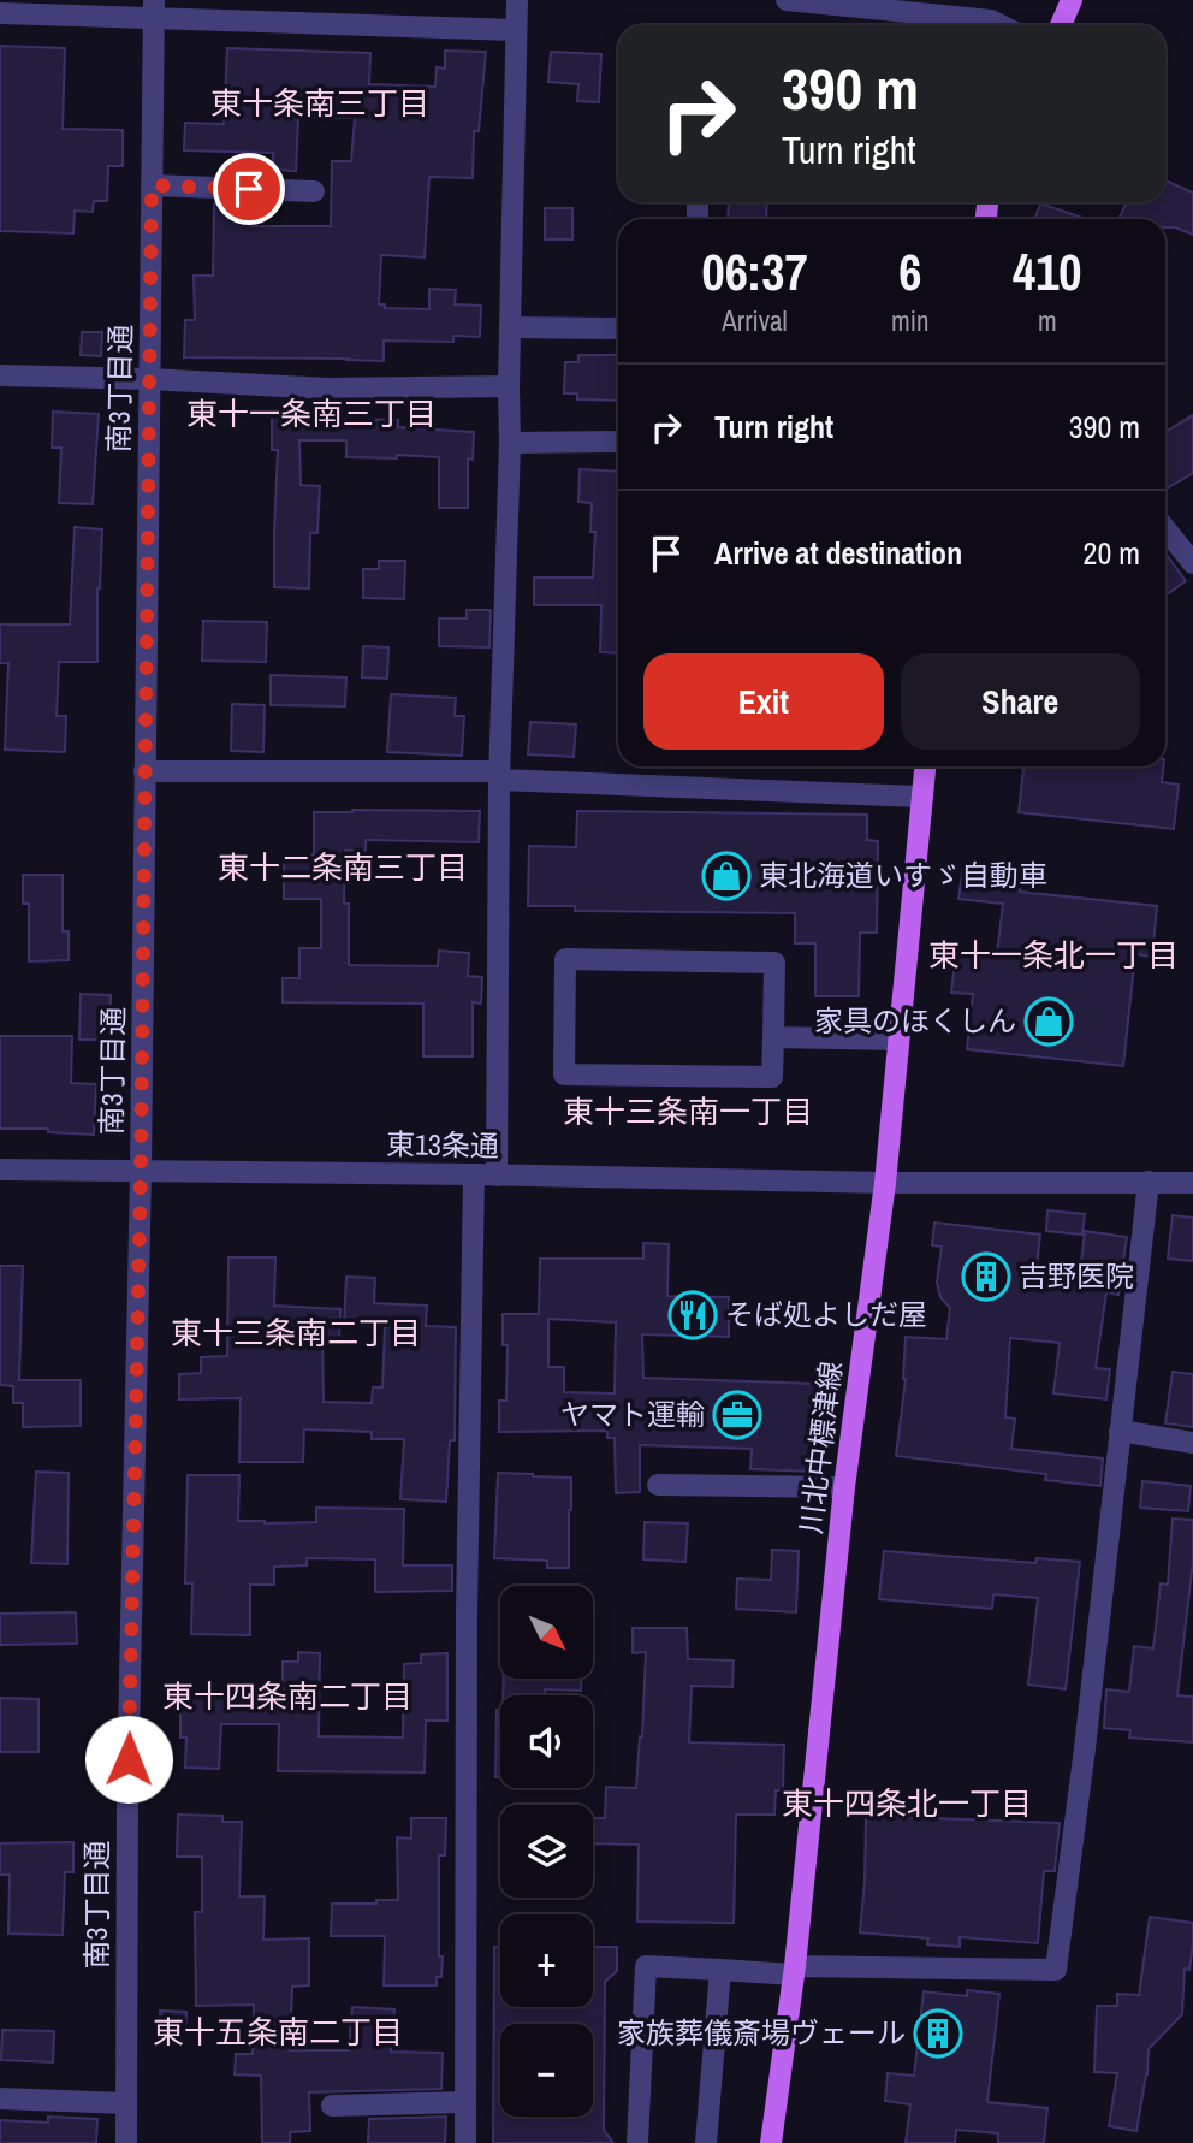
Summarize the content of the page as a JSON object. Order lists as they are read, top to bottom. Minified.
{"streets":{"main road":["川北中標津線"],"street":["南3丁目通","東13条通"]},"crossings":[["南3丁目通","東13条通"],["東13条通","川北中標津線"]],"districts":["東十条南三丁目","東十一条南三丁目","東十二条南三丁目","東十一条北一丁目","東十三条南一丁目","東十三条南二丁目","東十四条南二丁目","東十四条北一丁目","東十五条南二丁目"],"places":{"shop":["東北海道いすゞ自動車","家具のほくしん"],"building":["吉野医院","家族葬儀斎場ヴェール"],"restaurant":["そば処よしだ屋"],"office":["ヤマト運輸"]},"north":"bottom right","page":{"turn":["390 m","Turn right"],"eta":["06:37","Arrival","6","min","410","m"],"list":[{"name":"Turn right","value":"390 m"},{"name":"Arrive at destination","value":"20 m"}],"buttons":["Exit","Share"],"map_buttons":["+","−"]}}
